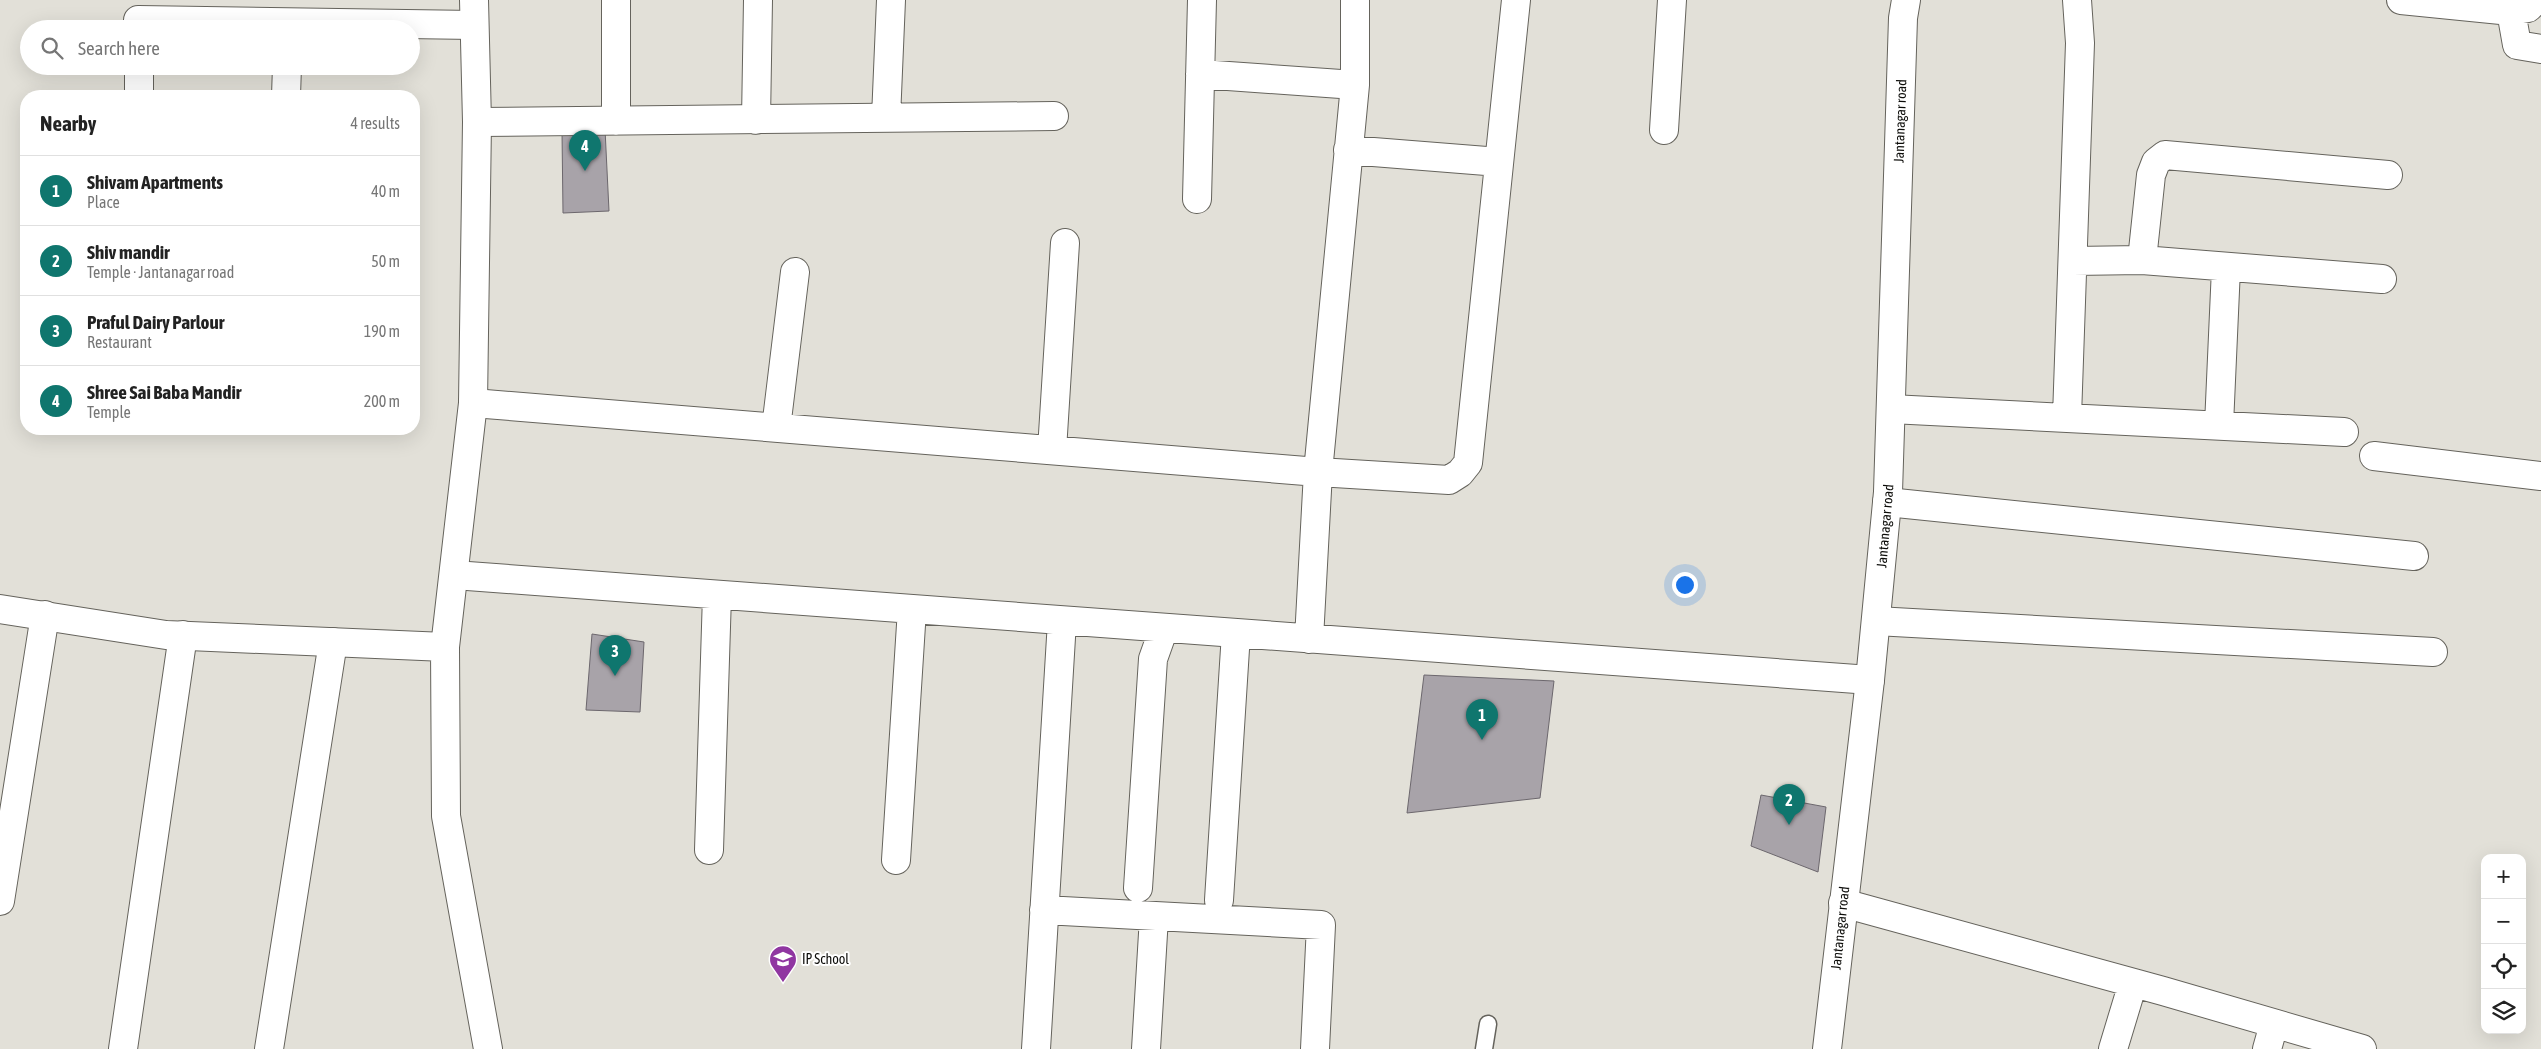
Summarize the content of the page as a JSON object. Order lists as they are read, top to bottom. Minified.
{"streets":{"street":["Jantanagar road"]},"places":{"school or university":["IP School"]},"page":{"search":"Search here","heading":["Nearby","4 results"],"pins":["4","3","1","2"],"list":[{"mark":"1","name":"Shivam Apartments","note":"Place","value":"40 m"},{"mark":"2","name":"Shiv mandir","note":"Temple · Jantanagar road","value":"50 m"},{"mark":"3","name":"Praful Dairy Parlour","note":"Restaurant","value":"190 m"},{"mark":"4","name":"Shree Sai Baba Mandir","note":"Temple","value":"200 m"}],"map_buttons":["+","−"]}}
